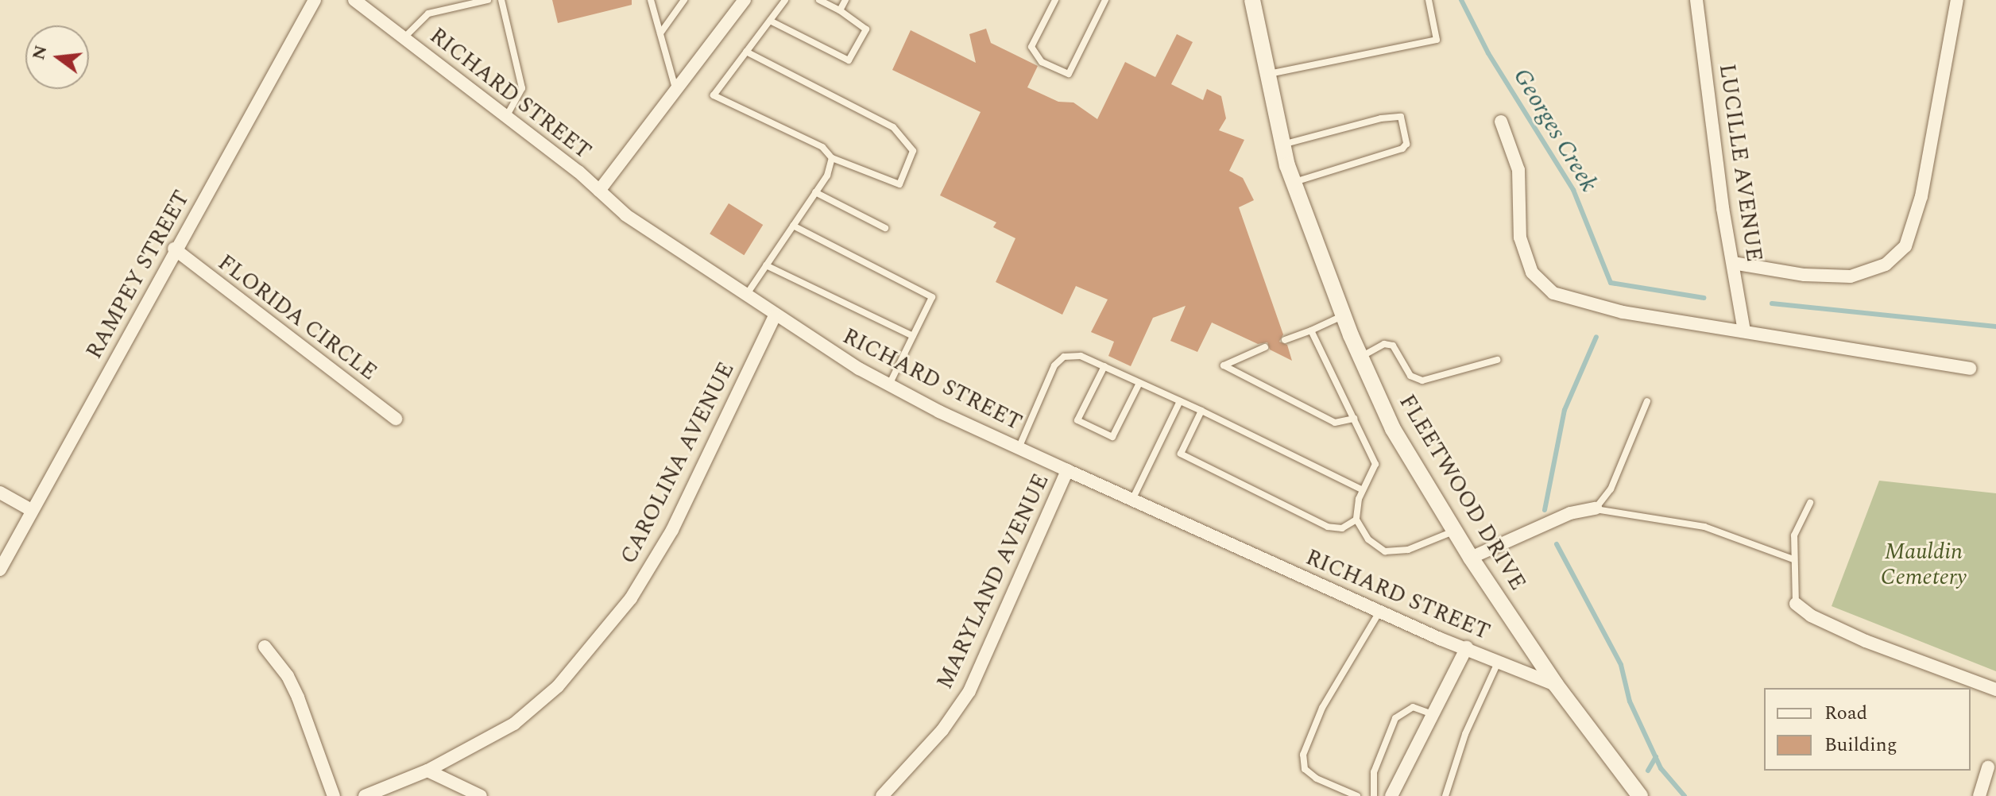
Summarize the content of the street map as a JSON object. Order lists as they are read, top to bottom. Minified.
{"streets":{"street":["RICHARD STREET","LUCILLE AVENUE","RAMPEY STREET","FLORIDA CIRCLE","CAROLINA AVENUE","FLEETWOOD DRIVE","MARYLAND AVENUE"]},"crossings":[["RICHARD STREET","CAROLINA AVENUE"],["RICHARD STREET","FLEETWOOD DRIVE"],["RICHARD STREET","MARYLAND AVENUE"],["RAMPEY STREET","FLORIDA CIRCLE"]],"water":["Georges Creek"],"parks":["Mauldin Cemetery"],"legend":["Road","Building"],"north":"left"}
